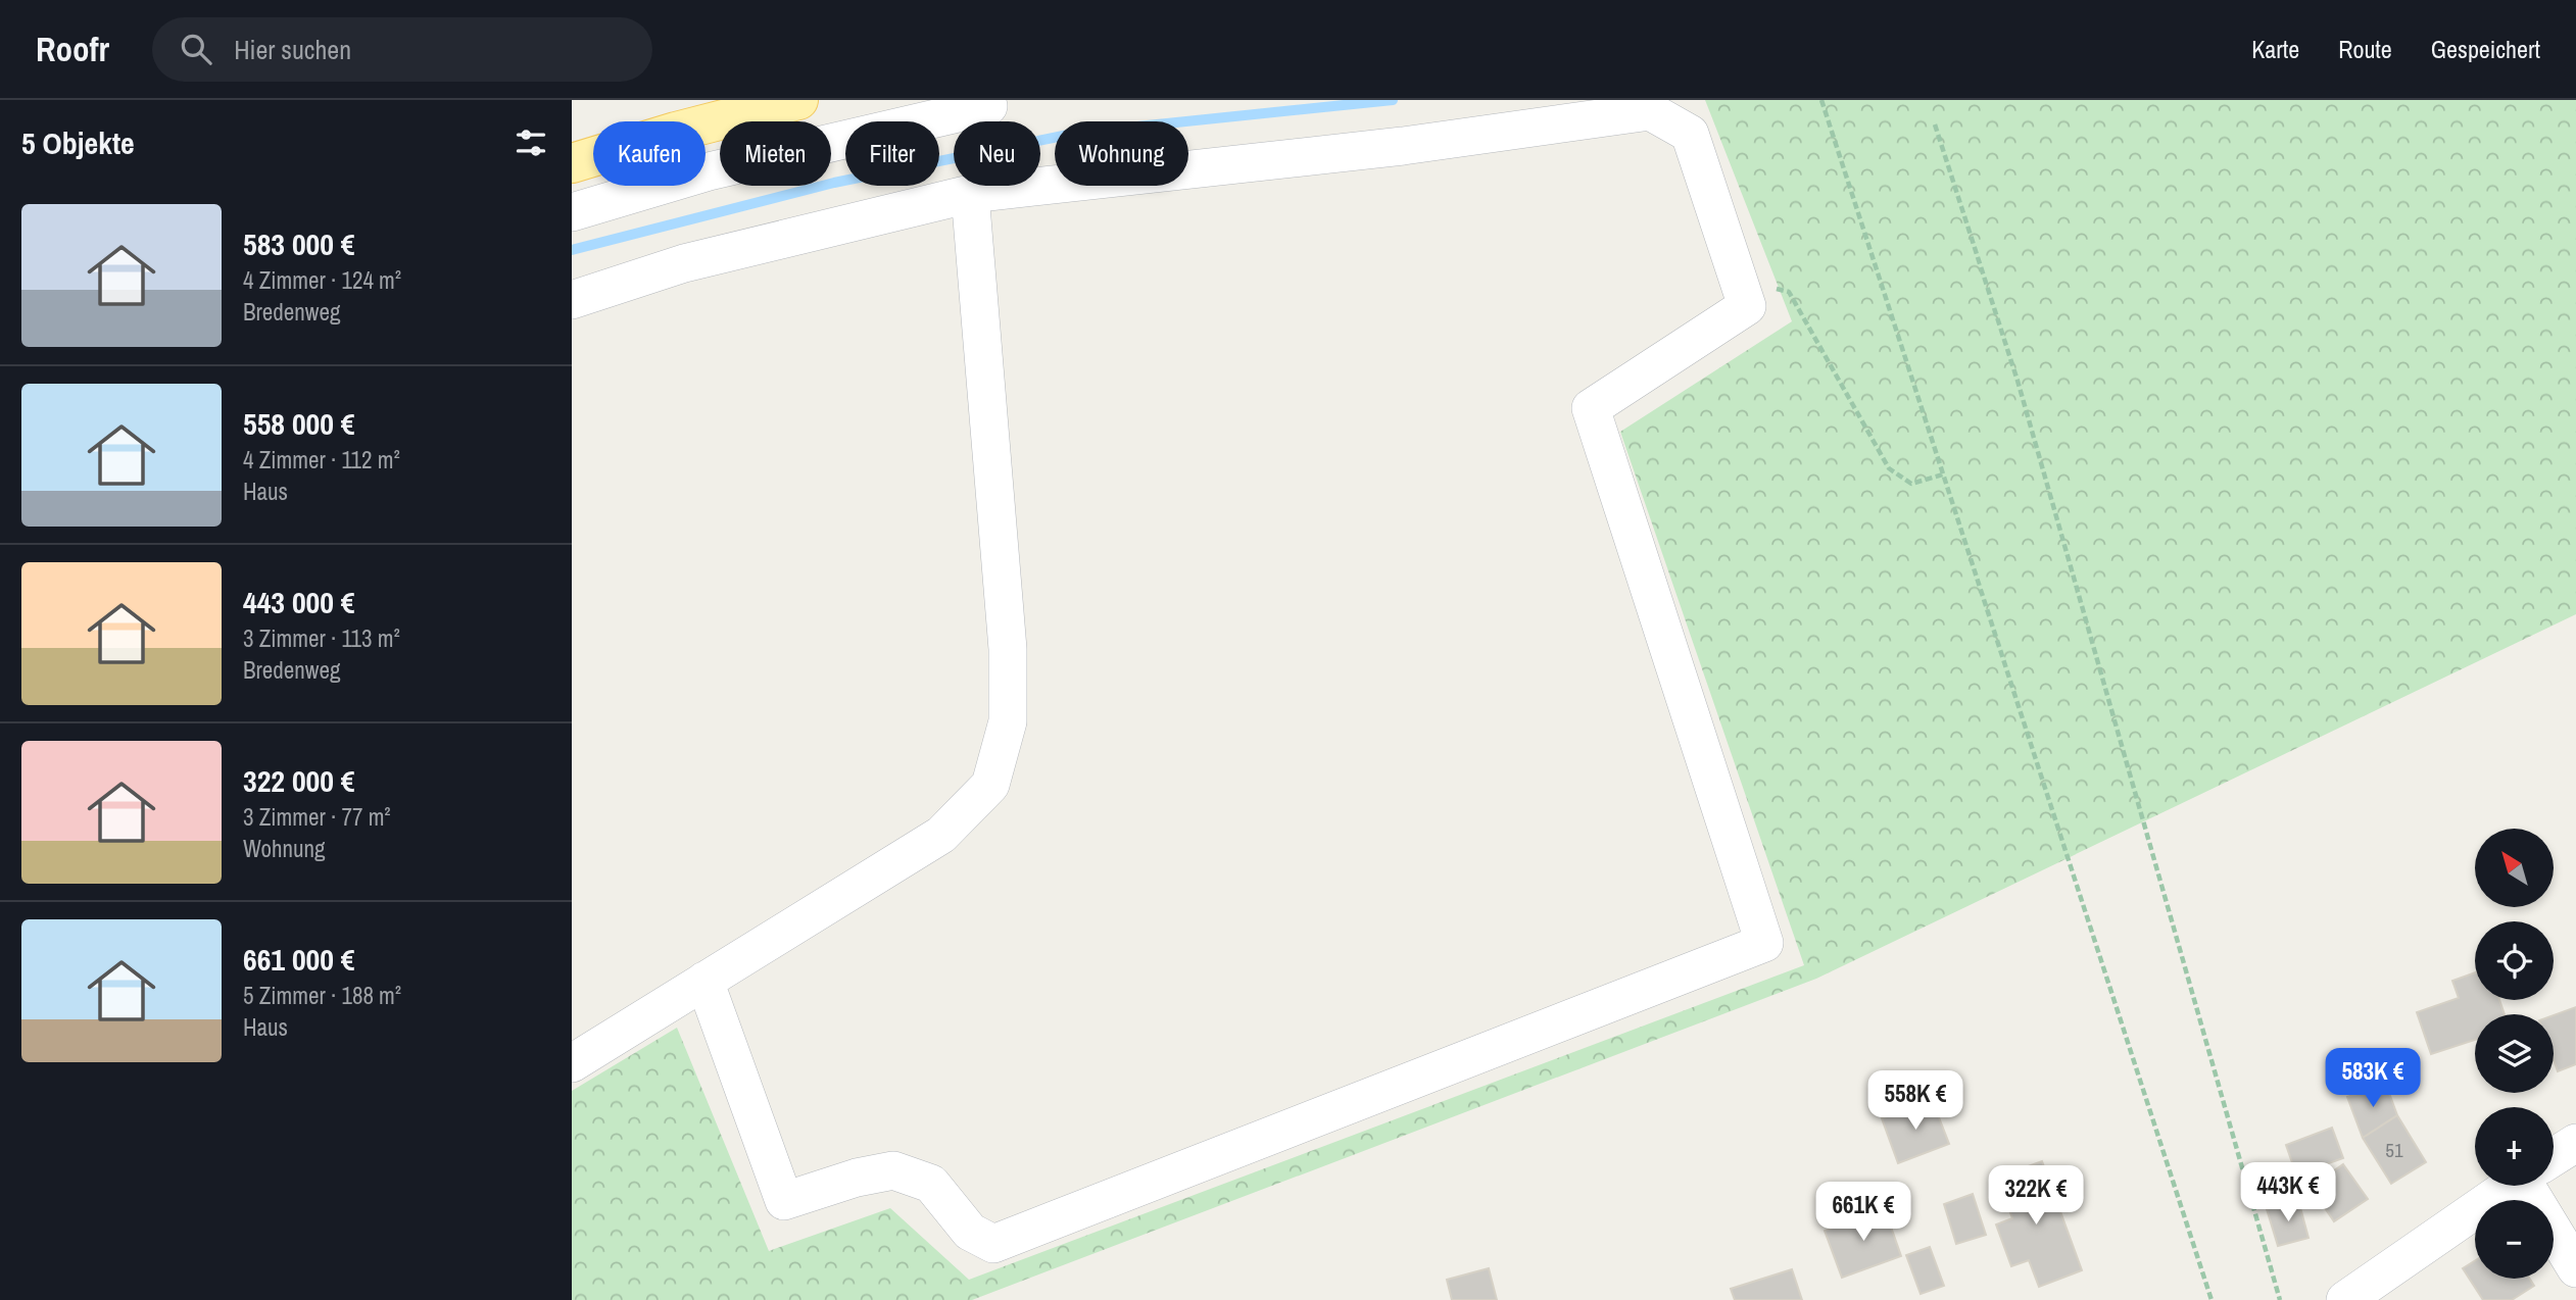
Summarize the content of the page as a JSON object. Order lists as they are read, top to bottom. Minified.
{"house_numbers":["51"],"north":"top left","page":{"header":"Roofr","search":"Hier suchen","nav":["Karte","Route","Gespeichert"],"heading":"5 Objekte","chip":["Kaufen","Mieten","Filter","Neu","Wohnung"],"list":[{"name":"583 000 €","note":"4 Zimmer · 124 m² · Bredenweg"},{"name":"558 000 €","note":"4 Zimmer · 112 m² · Haus"},{"name":"443 000 €","note":"3 Zimmer · 113 m² · Bredenweg"},{"name":"322 000 €","note":"3 Zimmer · 77 m² · Wohnung"},{"name":"661 000 €","note":"5 Zimmer · 188 m² · Haus"}],"map_buttons":["+","−"],"price":["583K €","558K €","443K €","322K €","661K €"]}}
